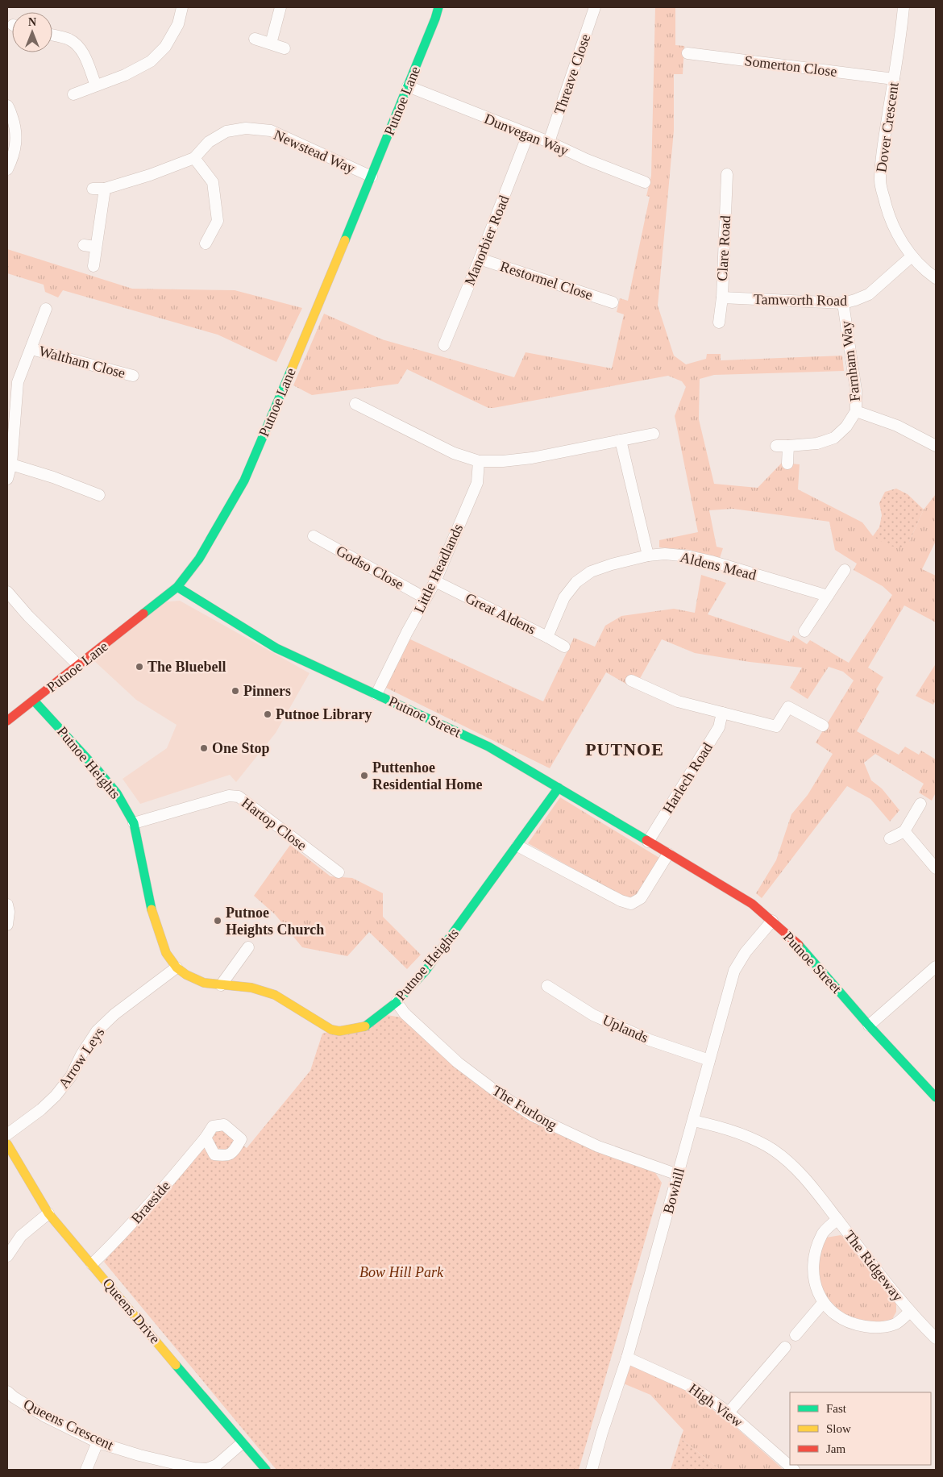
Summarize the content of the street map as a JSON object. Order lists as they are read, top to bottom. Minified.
{"streets":{"street":["Somerton Close","Threave Close","Putnoe Lane","Dover Crescent","Dunvegan Way","Newstead Way","Manorbier Road","Clare Road","Restormel Close","Tamworth Road","Farnham Way","Waltham Close","Aldens Mead","Godso Close","Little Headlands","Great Aldens","Putnoe Street","Putnoe Heights","Harlech Road","Hartop Close","Uplands","Arrow Leys","The Furlong","Bowhill","Braeside","The Ridgeway","Queens Drive","High View","Queens Crescent"]},"crossings":[["Somerton Close","Dover Crescent"],["Threave Close","Dunvegan Way"],["Putnoe Lane","Dunvegan Way"],["Putnoe Lane","Newstead Way"],["Putnoe Lane","Putnoe Street"],["Putnoe Lane","Putnoe Heights"],["Dover Crescent","Tamworth Road"],["Dunvegan Way","Manorbier Road"],["Manorbier Road","Restormel Close"],["Clare Road","Tamworth Road"],["Tamworth Road","Farnham Way"],["Aldens Mead","Great Aldens"],["Godso Close","Little Headlands"],["Little Headlands","Great Aldens"],["Little Headlands","Putnoe Street"],["Putnoe Street","Putnoe Heights"],["Putnoe Street","Harlech Road"],["Putnoe Street","Bowhill"],["Putnoe Heights","Hartop Close"],["Putnoe Heights","Arrow Leys"],["Putnoe Heights","The Furlong"],["Uplands","Bowhill"],["The Furlong","Bowhill"],["Bowhill","The Ridgeway"],["Bowhill","High View"],["Braeside","Queens Drive"],["Queens Drive","Queens Crescent"]],"districts":["PUTNOE"],"parks":["Bow Hill Park"],"places":["The Bluebell","Pinners","Putnoe Library","One Stop","Puttenhoe Residential Home","Putnoe Heights Church"],"legend":["Fast","Slow","Jam"],"north":"top"}
